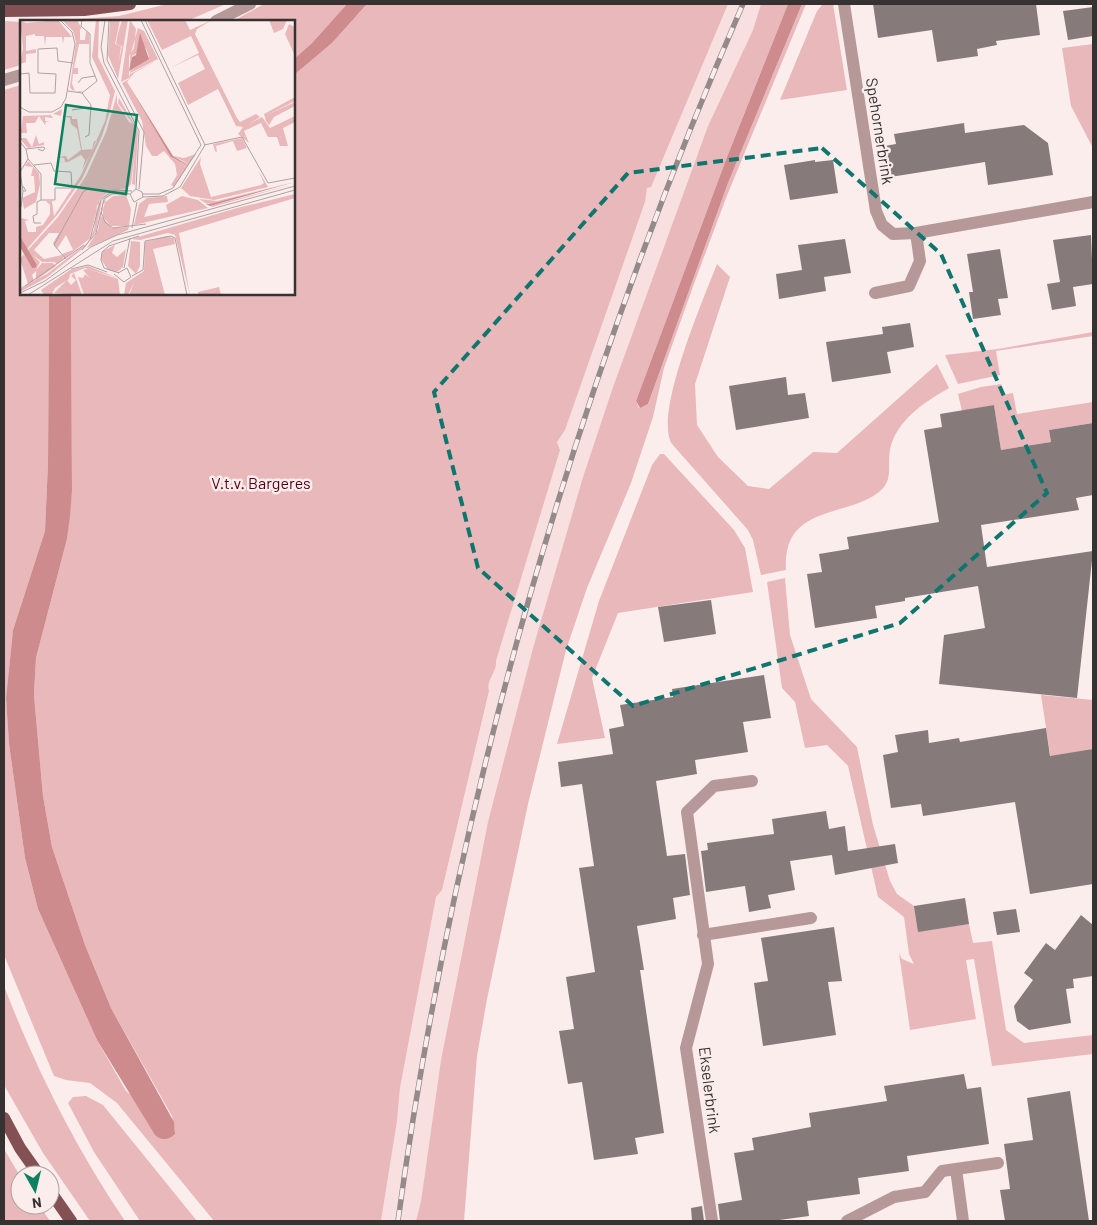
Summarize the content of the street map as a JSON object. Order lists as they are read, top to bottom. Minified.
{"streets":{"street":["Spehornerbrink","Ekselerbrink"]},"parks":["V.t.v. Bargeres"],"north":"bottom"}
